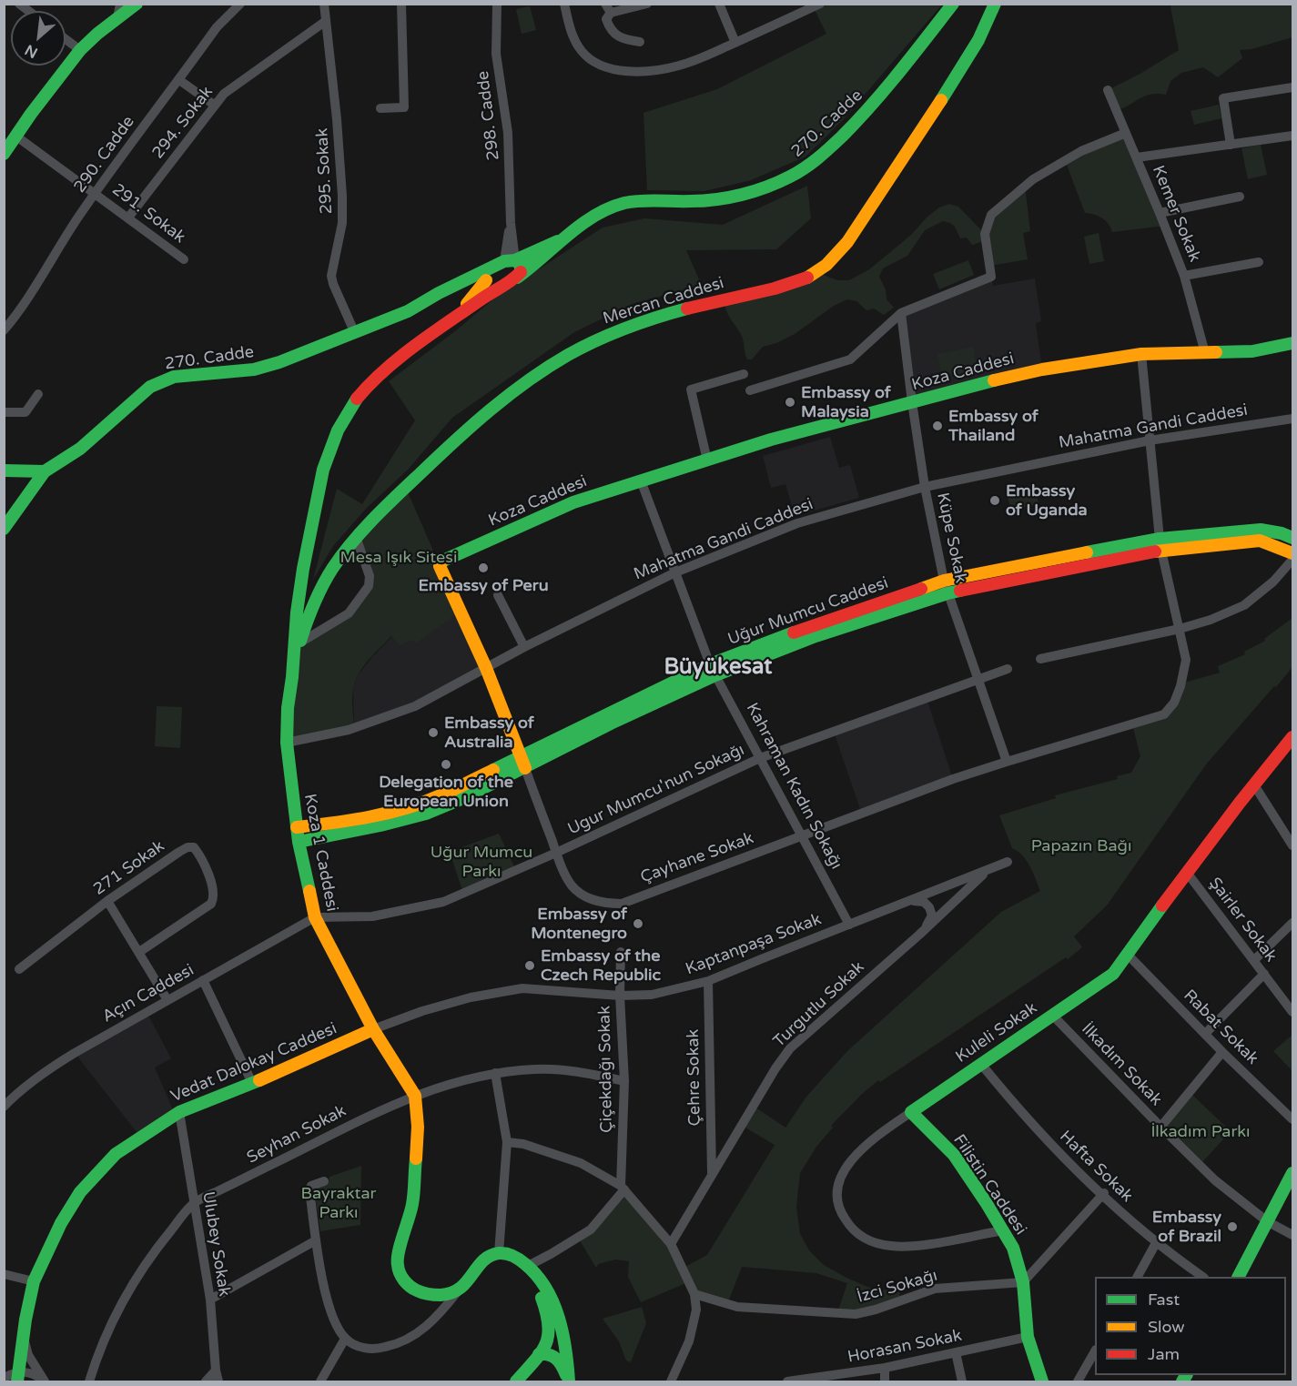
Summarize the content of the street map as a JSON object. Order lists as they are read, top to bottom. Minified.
{"streets":{"street":["298. Cadde","294. Sokak","270. Cadde","290. Cadde","295. Sokak","291. Sokak","Kemer Sokak","Mercan Caddesi","Koza Caddesi","Mahatma Gandi Caddesi","Küpe Sokak","Uğur Mumcu Caddesi","Kahraman Kadın Sokağı","Ugur Mumcu'nun Sokağı","Koza 1 Caddesi","Çayhane Sokak","271 Sokak","Şairler Sokak","Kaptanpaşa Sokak","Açın Caddesi","Turgutlu Sokak","Rabat Sokak","Kuleli Sokak","Vedat Dalokay Caddesi","İlkadım Sokak","Çiçekdağı Sokak","Çehre Sokak","Seyhan Sokak","Hafta Sokak","Filistin Caddesi","Ulubey Sokak","İzci Sokağı","Horasan Sokak"]},"crossings":[["298. Cadde","270. Cadde"],["294. Sokak","295. Sokak"],["294. Sokak","291. Sokak"],["270. Cadde","295. Sokak"],["270. Cadde","Koza 1 Caddesi"],["290. Cadde","291. Sokak"],["Kemer Sokak","Koza Caddesi"],["Mercan Caddesi","Koza 1 Caddesi"],["Koza Caddesi","Küpe Sokak"],["Koza Caddesi","Kahraman Kadın Sokağı"],["Koza Caddesi","Çayhane Sokak"],["Mahatma Gandi Caddesi","Küpe Sokak"],["Mahatma Gandi Caddesi","Kahraman Kadın Sokağı"],["Mahatma Gandi Caddesi","Koza 1 Caddesi"],["Mahatma Gandi Caddesi","Çayhane Sokak"],["Küpe Sokak","Uğur Mumcu Caddesi"],["Küpe Sokak","Ugur Mumcu'nun Sokağı"],["Küpe Sokak","Çayhane Sokak"],["Uğur Mumcu Caddesi","Kahraman Kadın Sokağı"],["Uğur Mumcu Caddesi","Koza 1 Caddesi"],["Uğur Mumcu Caddesi","Çayhane Sokak"],["Kahraman Kadın Sokağı","Ugur Mumcu'nun Sokağı"],["Kahraman Kadın Sokağı","Çayhane Sokak"],["Kahraman Kadın Sokağı","Kaptanpaşa Sokak"],["Ugur Mumcu'nun Sokağı","Koza 1 Caddesi"],["Ugur Mumcu'nun Sokağı","Çayhane Sokak"],["Ugur Mumcu'nun Sokağı","Açın Caddesi"],["Koza 1 Caddesi","Kaptanpaşa Sokak"],["Koza 1 Caddesi","Açın Caddesi"],["Koza 1 Caddesi","Vedat Dalokay Caddesi"],["Koza 1 Caddesi","Seyhan Sokak"],["Şairler Sokak","Kuleli Sokak"],["Kaptanpaşa Sokak","Turgutlu Sokak"],["Kaptanpaşa Sokak","Vedat Dalokay Caddesi"],["Kaptanpaşa Sokak","Çiçekdağı Sokak"],["Kaptanpaşa Sokak","Çehre Sokak"],["Turgutlu Sokak","Çehre Sokak"],["Rabat Sokak","Kuleli Sokak"],["Kuleli Sokak","İlkadım Sokak"],["Kuleli Sokak","Hafta Sokak"],["Kuleli Sokak","Filistin Caddesi"],["Vedat Dalokay Caddesi","Ulubey Sokak"],["Çiçekdağı Sokak","Seyhan Sokak"],["Seyhan Sokak","Ulubey Sokak"],["Filistin Caddesi","İzci Sokağı"],["Filistin Caddesi","Horasan Sokak"]],"districts":["Büyükesat"],"parks":["Mesa Işık Sitesi","Papazın Bağı","Uğur Mumcu Parkı","İlkadım Parkı","Bayraktar Parkı"],"places":["Embassy of Malaysia","Embassy of Thailand","Embassy of Uganda","Embassy of Peru","Embassy of Australia","Delegation of the European Union","Embassy of Montenegro","Embassy of the Czech Republic","Embassy of Brazil"],"legend":["Fast","Slow","Jam"],"north":"bottom left"}
